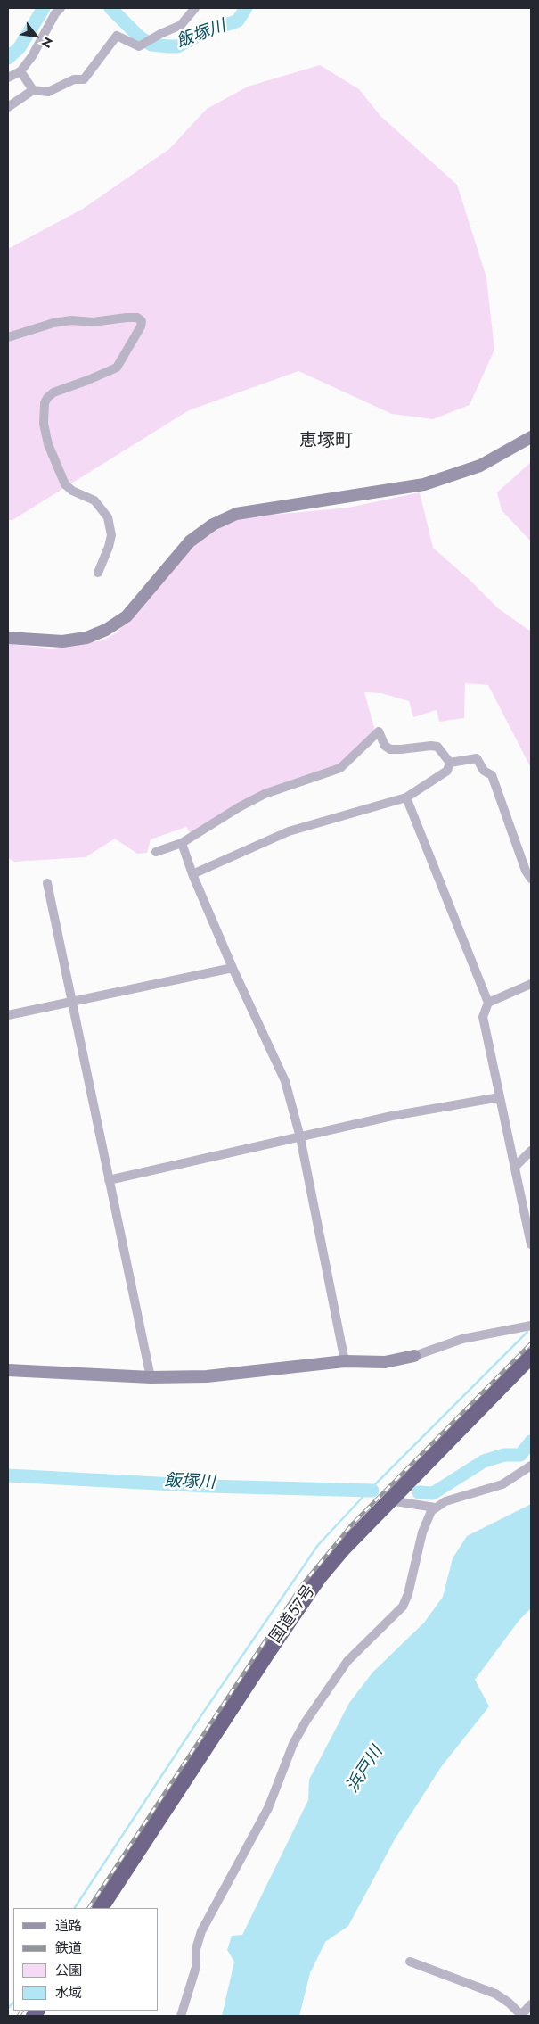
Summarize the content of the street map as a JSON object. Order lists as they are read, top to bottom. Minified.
{"streets":{"highway":["国道57号"]},"districts":["恵塚町"],"water":["飯塚川","浜戸川"],"legend":["道路","鉄道","公園","水域"],"north":"bottom right"}
